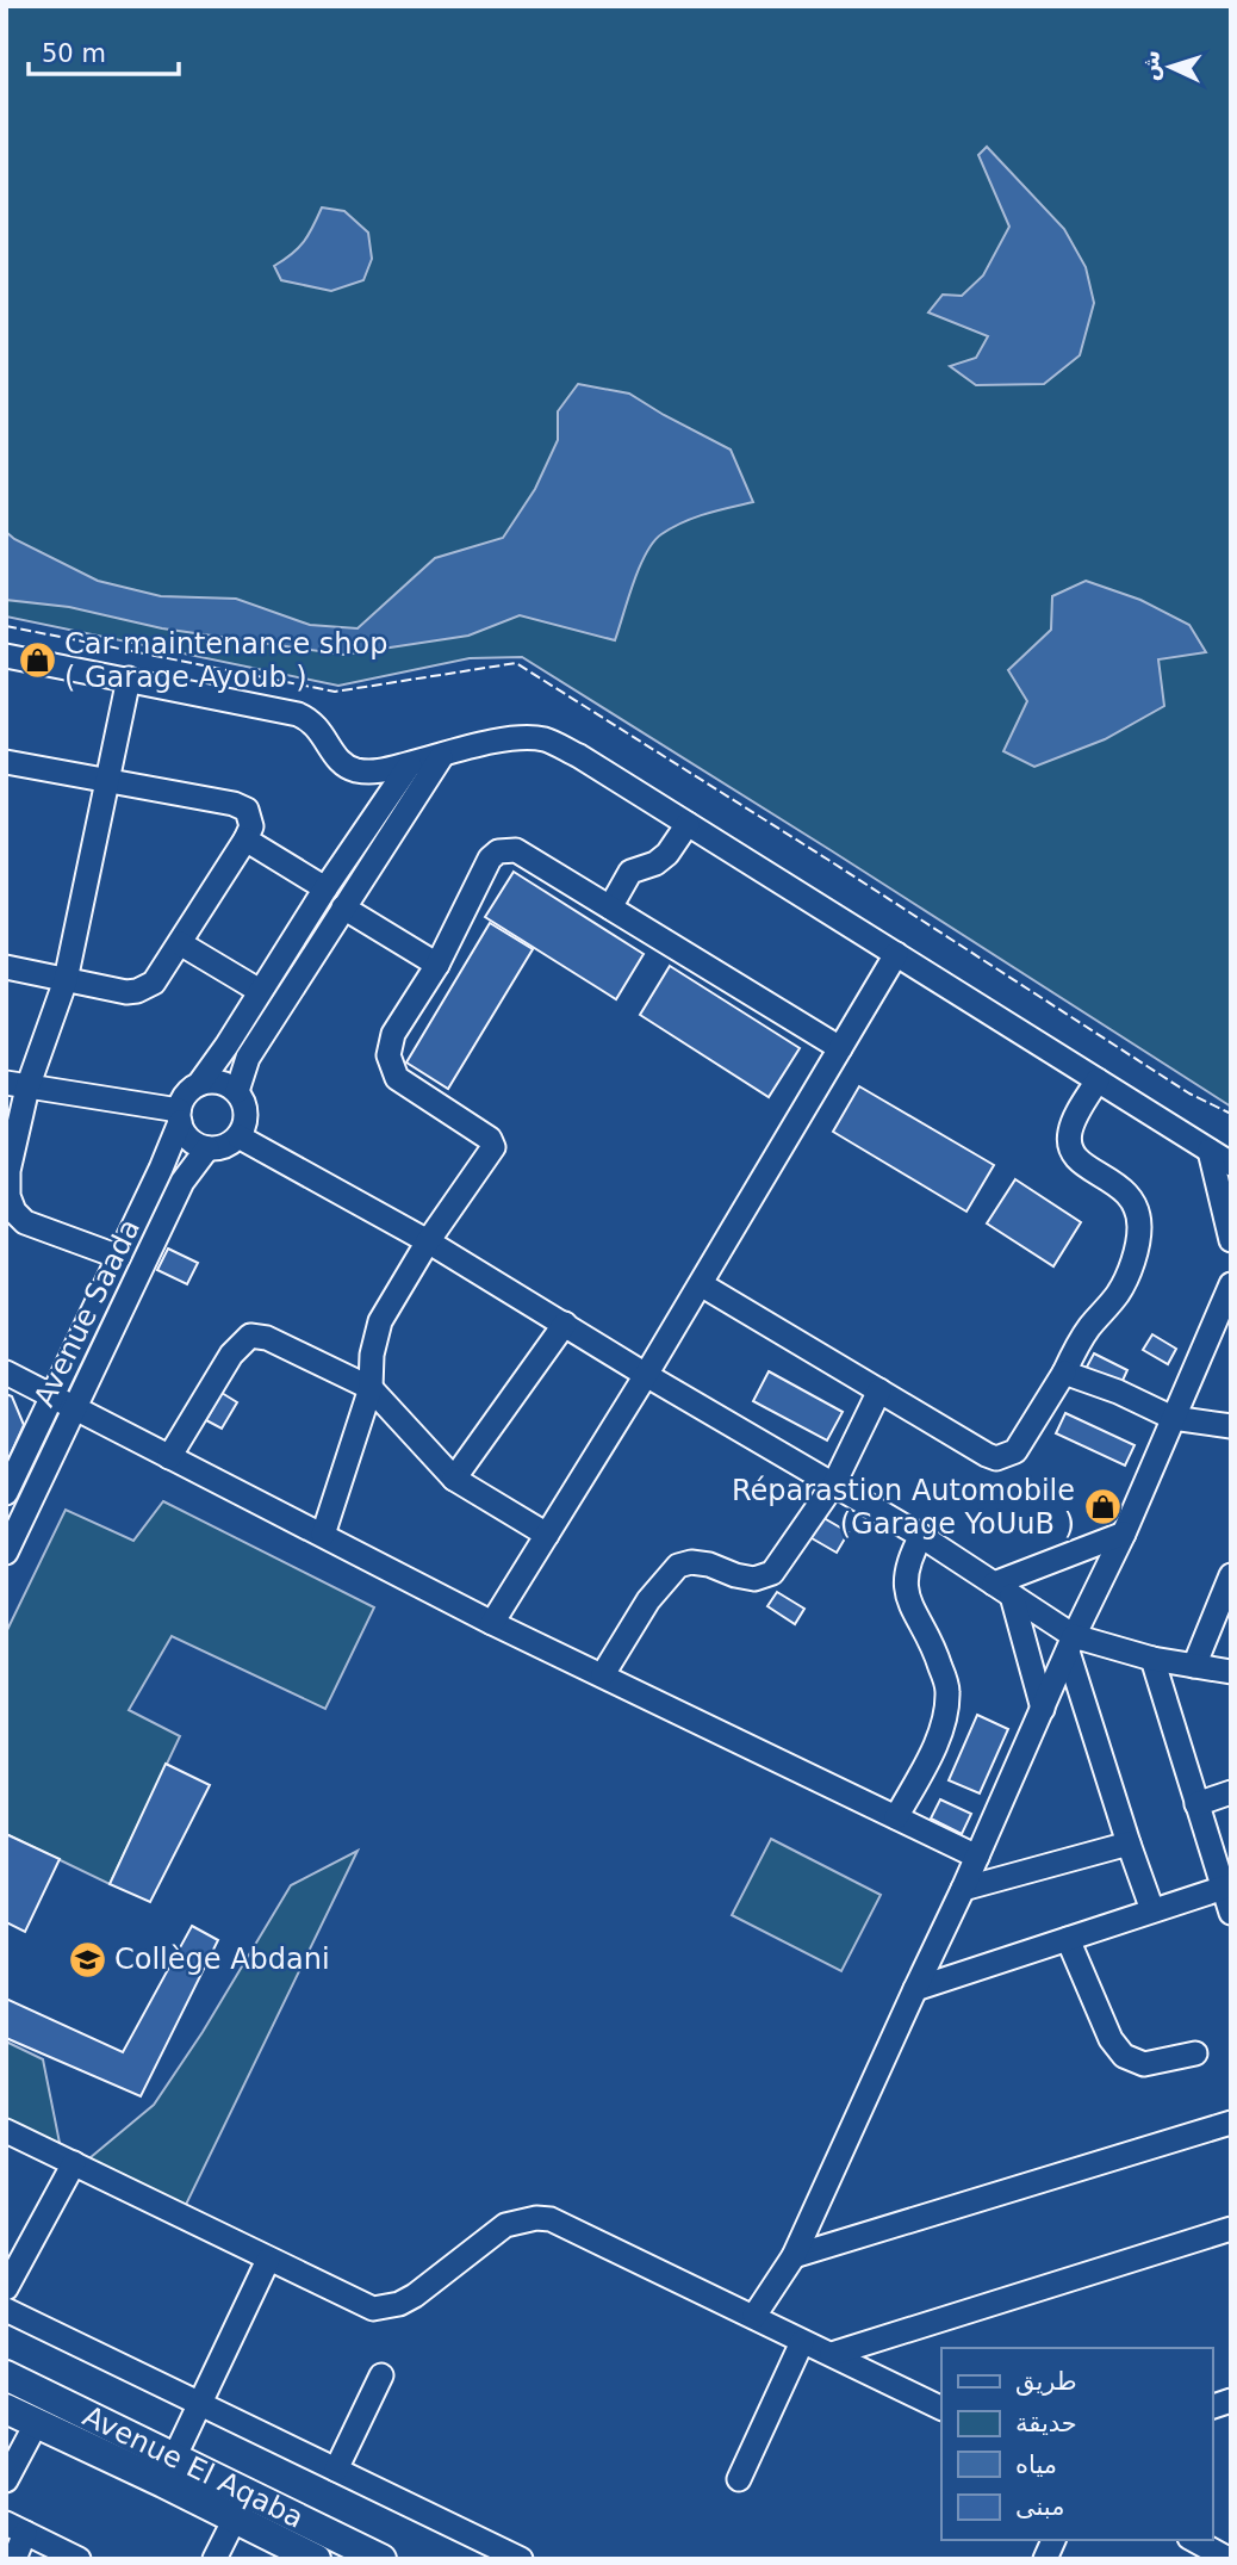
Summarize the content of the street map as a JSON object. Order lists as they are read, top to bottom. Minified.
{"streets":{"main road":["Avenue El Aqaba"],"street":["Avenue Saada"]},"places":{"shop":["Car maintenance shop ( Garage Ayoub )","Réparastion Automobile (Garage YoUuB )"],"school or university":["Collège Abdani"]},"legend":["طريق","حديقة","مياه","مبنى"],"scale_bar":"50 m","north":"left"}
